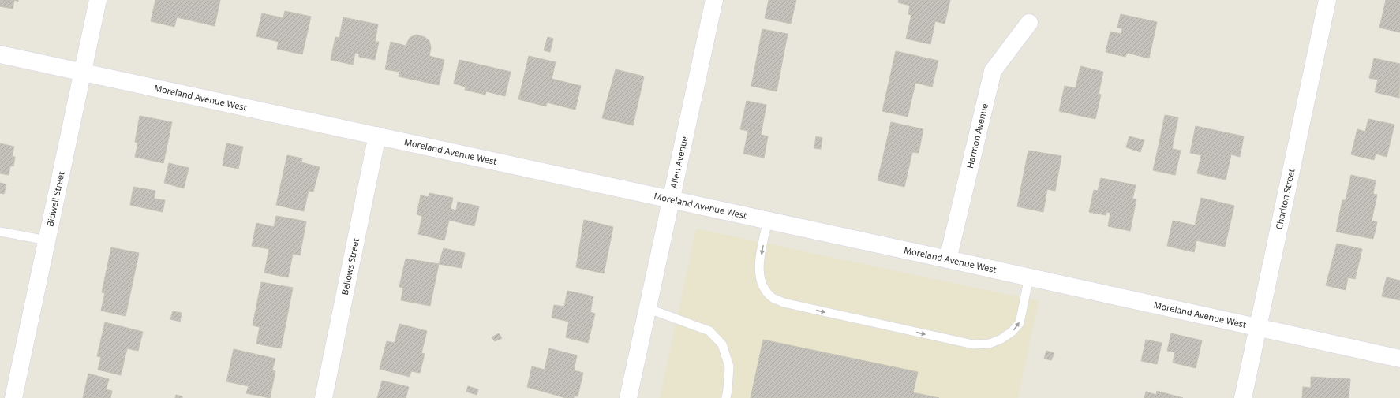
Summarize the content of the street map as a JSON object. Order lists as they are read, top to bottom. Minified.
{"streets":{"street":["Moreland Avenue West","Harmon Avenue","Allen Avenue","Bidwell Street","Charlton Street","Bellows Street"]},"crossings":[["Moreland Avenue West","Harmon Avenue"],["Moreland Avenue West","Allen Avenue"],["Moreland Avenue West","Bidwell Street"],["Moreland Avenue West","Charlton Street"],["Moreland Avenue West","Bellows Street"]]}
